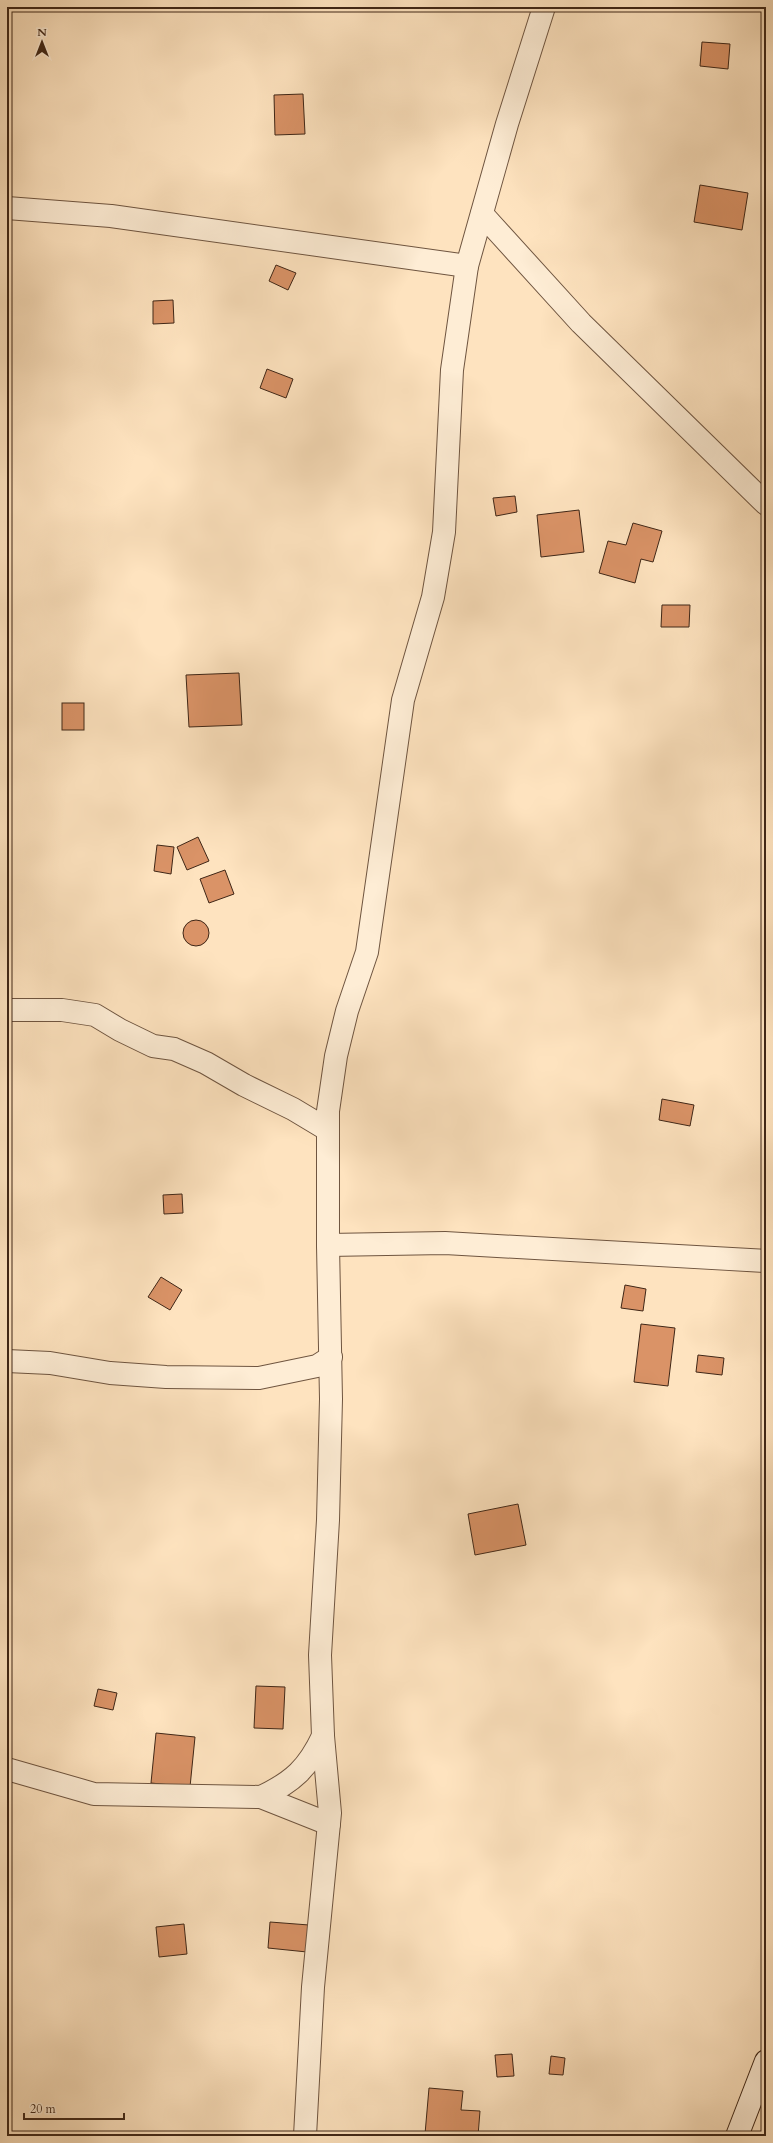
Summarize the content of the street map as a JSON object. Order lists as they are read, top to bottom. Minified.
{"scale_bar":"20 m","north":"top"}
